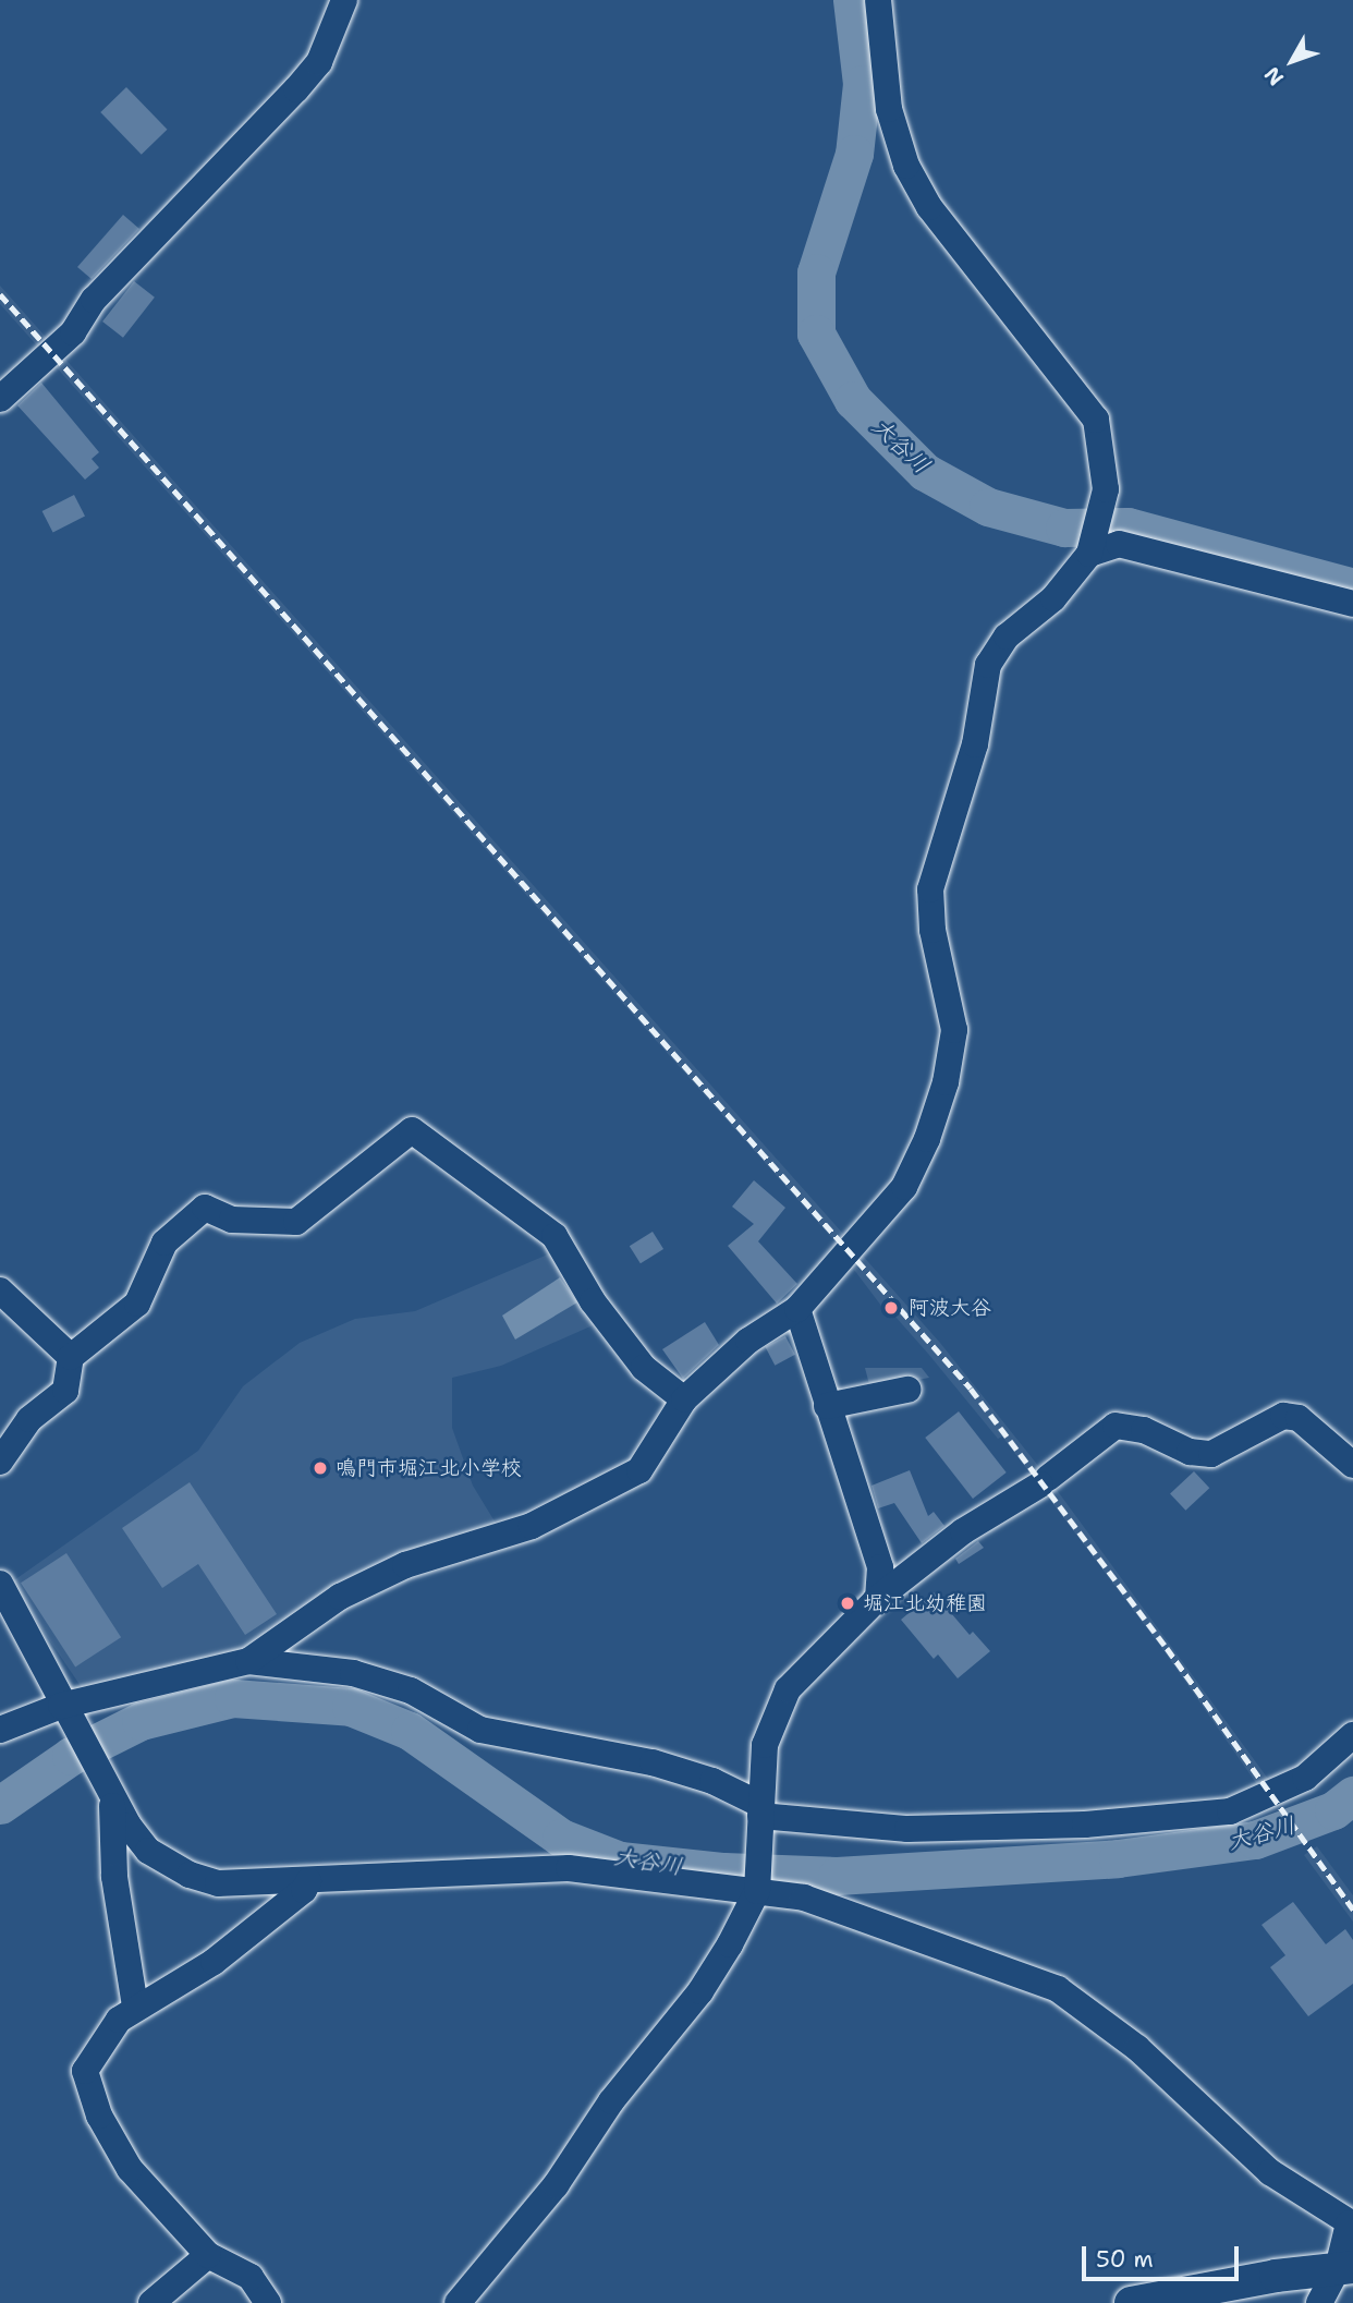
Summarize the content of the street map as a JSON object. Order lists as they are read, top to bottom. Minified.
{"water":["大谷川"],"places":["阿波大谷","鳴門市堀江北小学校","堀江北幼稚園"],"scale_bar":"50 m","north":"bottom left"}
